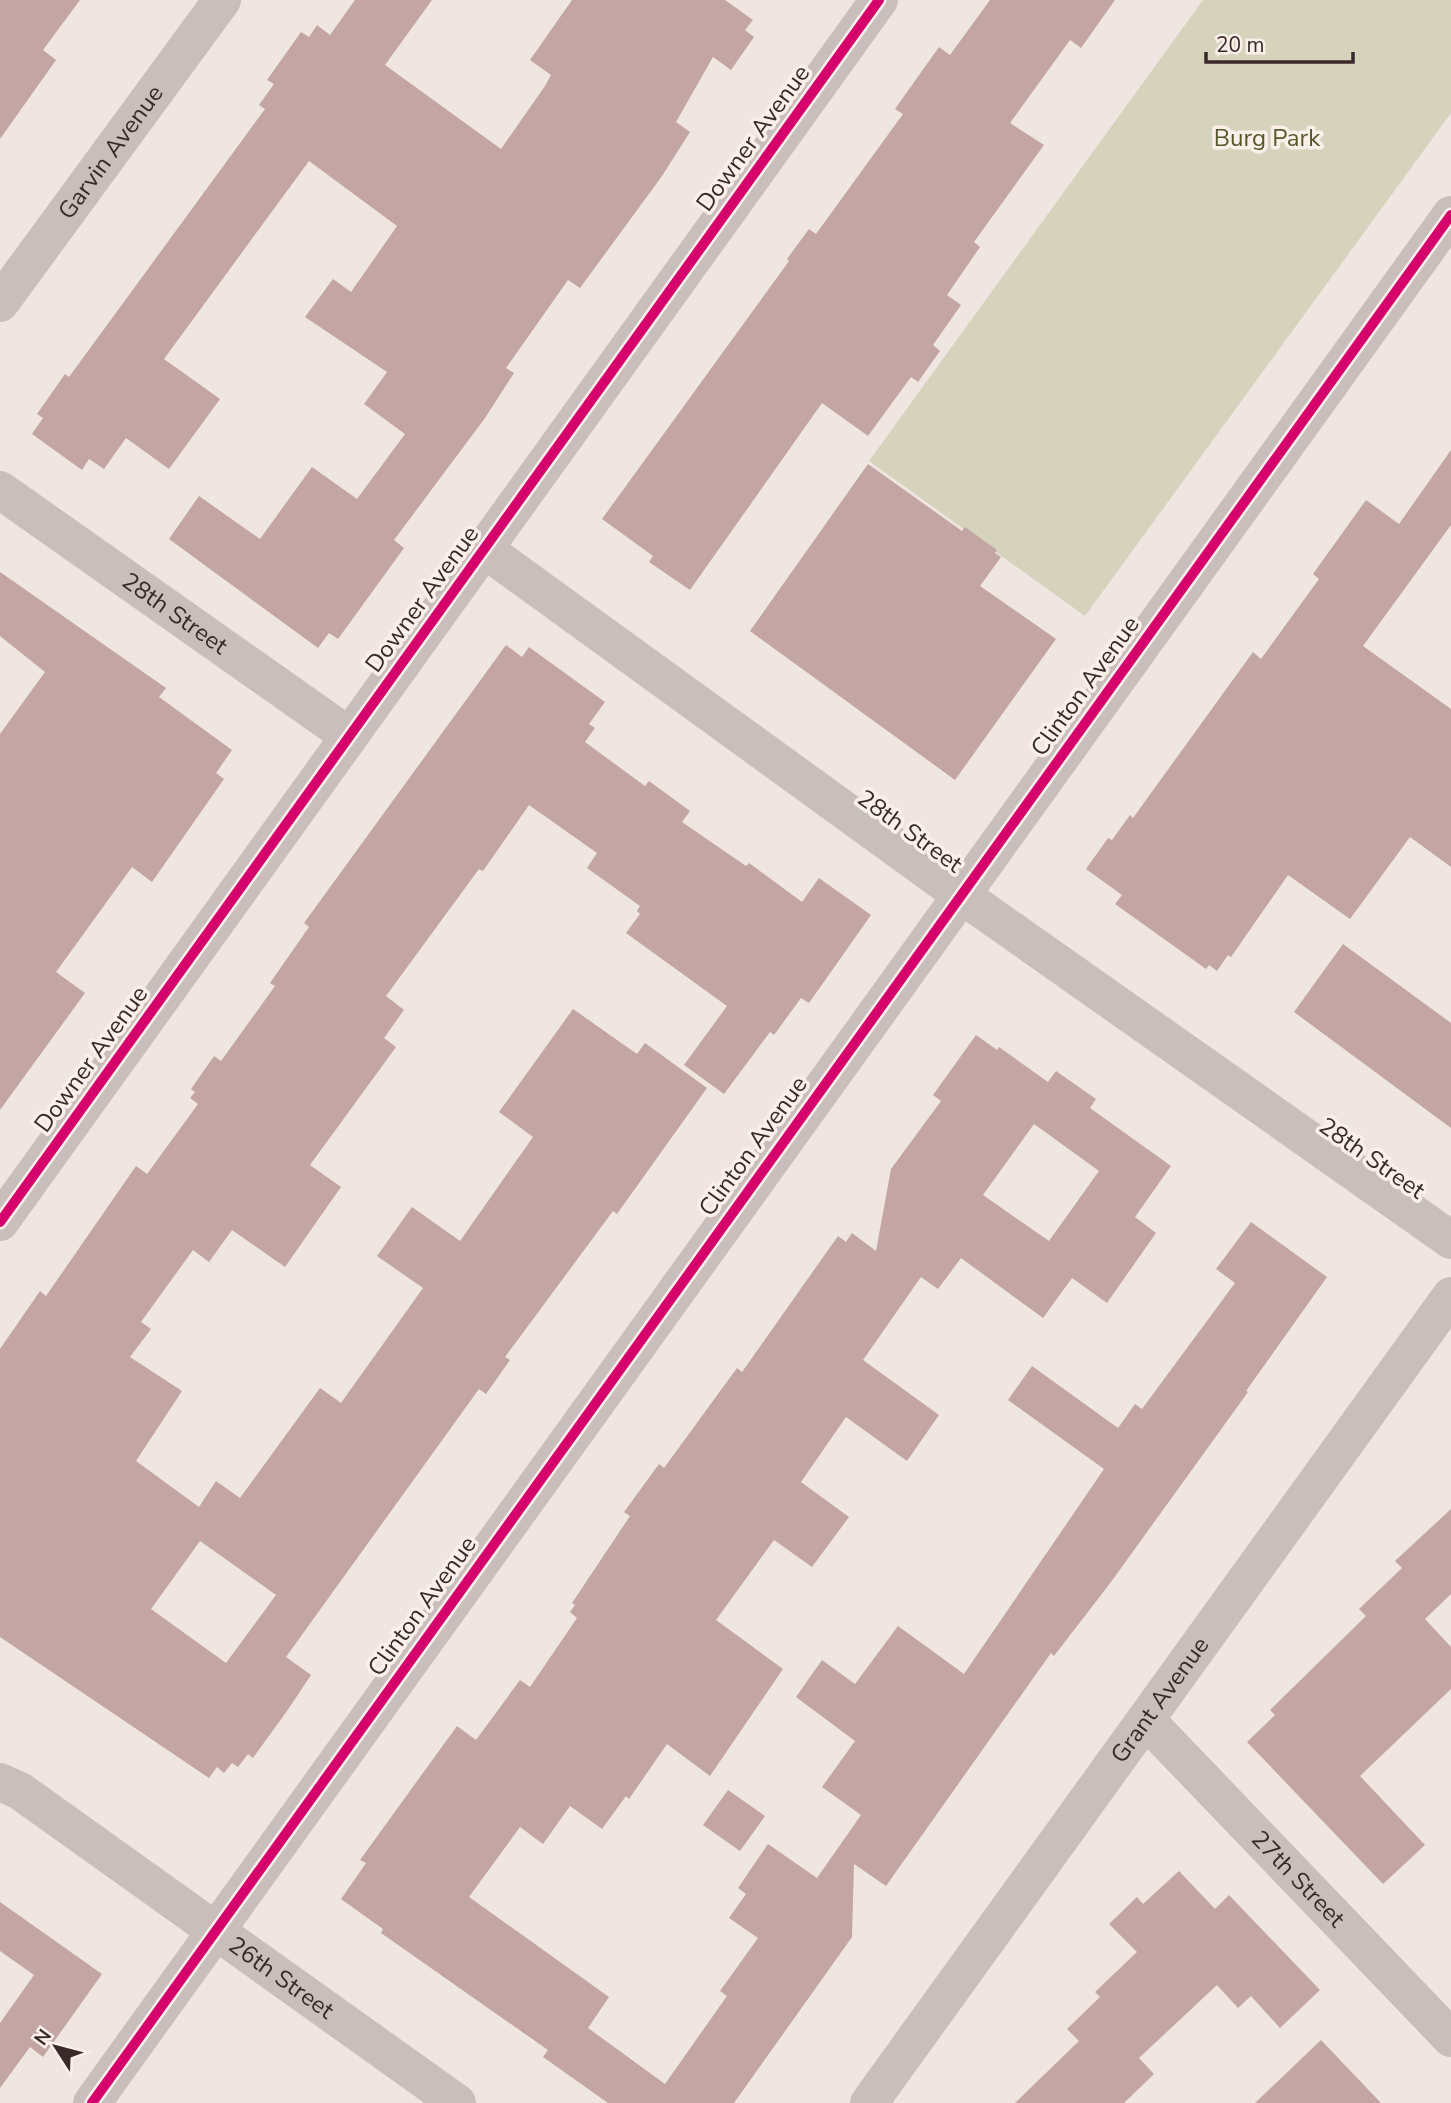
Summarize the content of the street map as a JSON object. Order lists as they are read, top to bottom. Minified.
{"streets":{"street":["Downer Avenue","Garvin Avenue","28th Street","Clinton Avenue","Grant Avenue","27th Street","26th Street"]},"crossings":[["Downer Avenue","28th Street"],["28th Street","Clinton Avenue"],["Clinton Avenue","26th Street"],["Grant Avenue","27th Street"]],"parks":["Burg Park"],"scale_bar":"20 m","north":"top left"}
